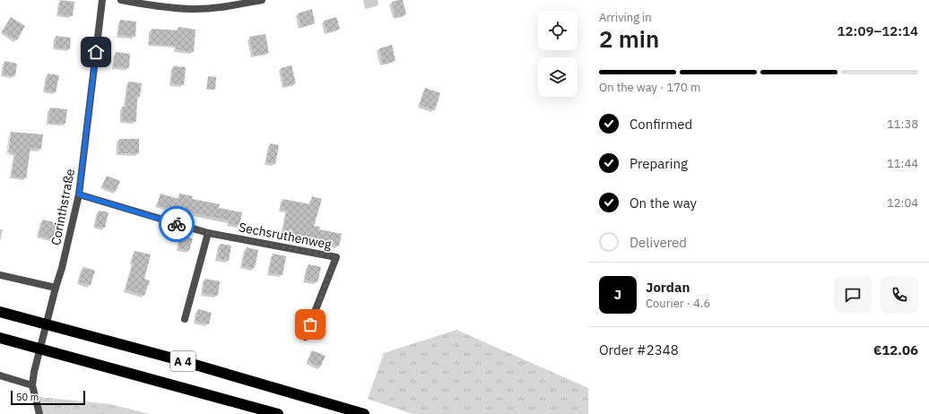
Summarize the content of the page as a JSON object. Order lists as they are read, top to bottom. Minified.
{"streets":{"highway":["A 4"],"street":["Corinthstraße","Sechsruthenweg"]},"crossings":[["Corinthstraße","Sechsruthenweg"]],"scale_bar":"50 m","page":{"heading":["2 min","Arriving in","12:09–12:14"],"panel":["Jordan","Courier · 4.6","Order #2348","€12.06"],"bar":"On the way · 170 m","list":[["Confirmed","11:38"],["Preparing","11:44"],["On the way","12:04"],"Delivered"],"round":"J","scale":"50 m"}}
